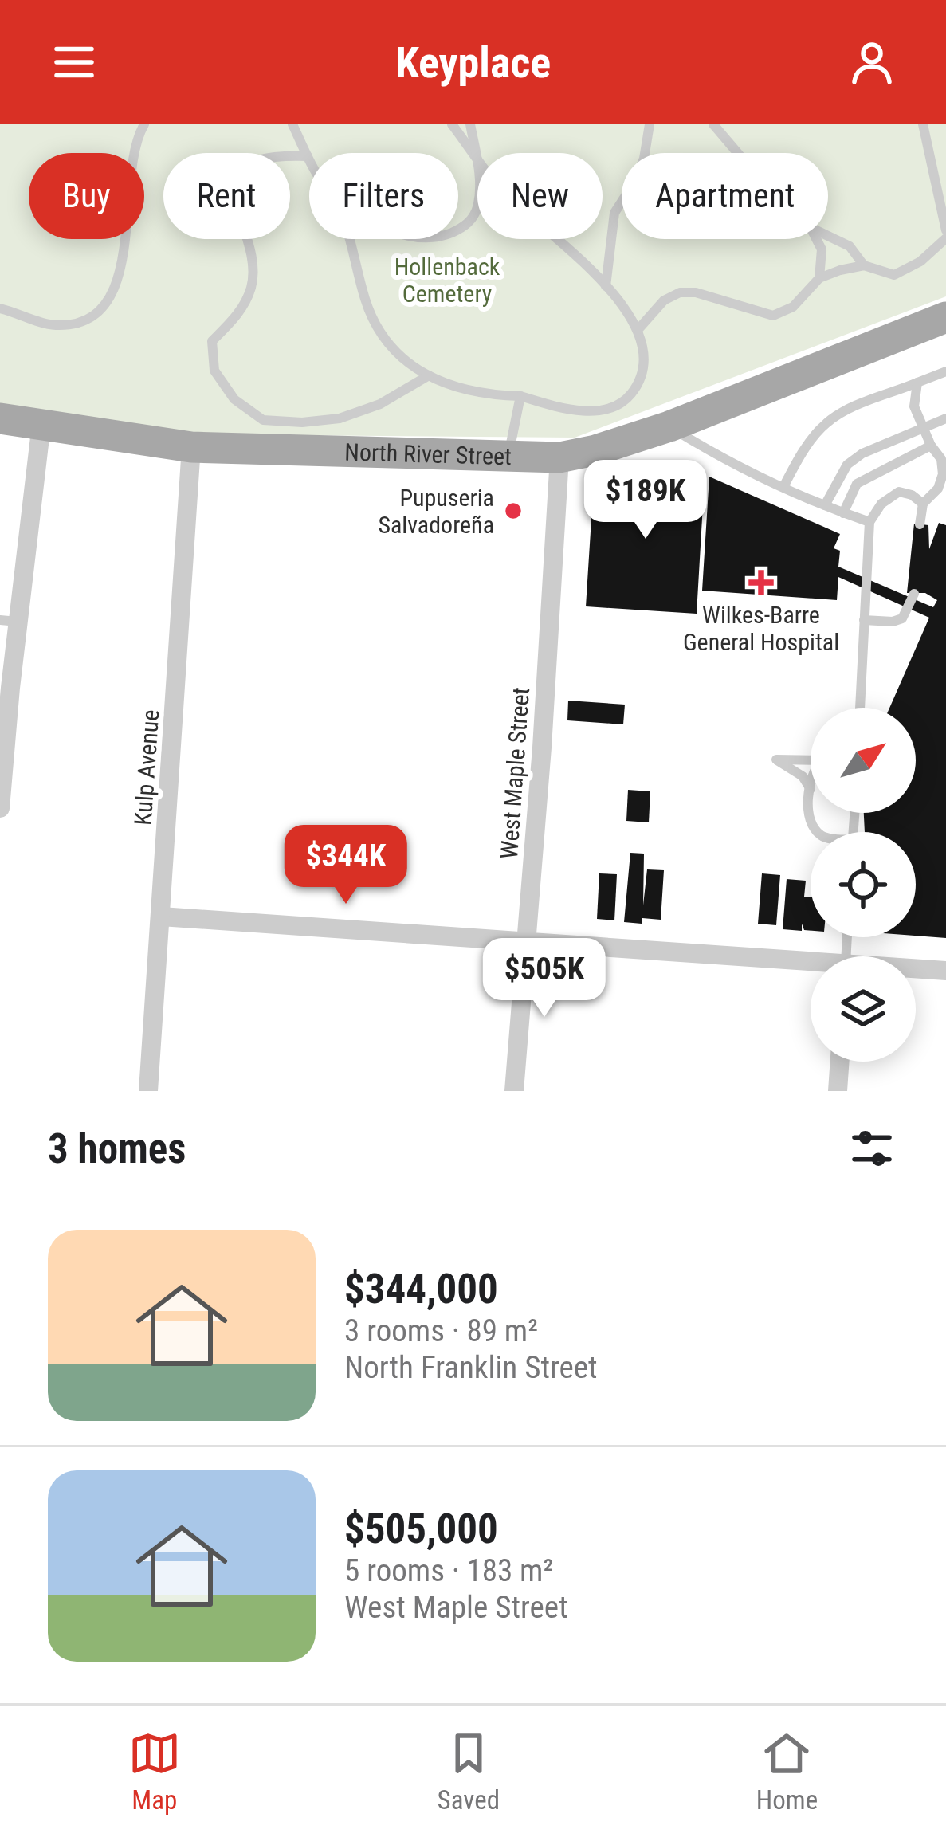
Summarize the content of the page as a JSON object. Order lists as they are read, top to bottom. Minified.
{"streets":{"main road":["North River Street"],"street":["Kulp Avenue","West Maple Street"]},"crossings":[["North River Street","Kulp Avenue"],["North River Street","West Maple Street"]],"parks":["Hollenback Cemetery"],"places":{"other":["Pupuseria Salvadoreña"],"health":["Wilkes-Barre General Hospital"]},"north":"top right","page":{"header":"Keyplace","chip":["Buy","Rent","Filters","New","Apartment"],"price":["$189K","$344K","$505K"],"heading":"3 homes","list":[{"name":"$344,000","note":"3 rooms · 89 m² · North Franklin Street"},{"name":"$505,000","note":"5 rooms · 183 m² · West Maple Street"}],"tabs":["Map","Saved","Home"]}}
